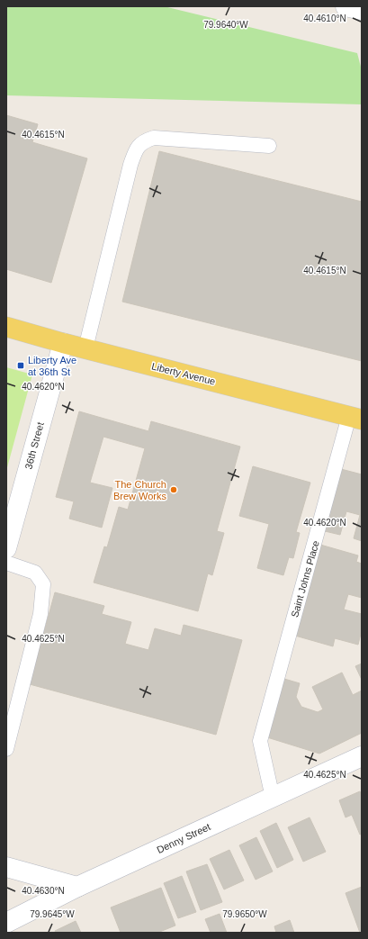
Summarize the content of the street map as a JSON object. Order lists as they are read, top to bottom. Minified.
{"streets":{"main road":["Liberty Avenue"],"street":["36th Street","Denny Street"],"lane":["Saint Johns Place"]},"crossings":[["Liberty Avenue","36th Street"],["Liberty Avenue","Saint Johns Place"],["Saint Johns Place","Denny Street"]],"places":{"transit":["Liberty Ave at 36th St"],"other":["The Church Brew Works"]},"coordinates":["40.4610°N","79.9640°W","40.4615°N","40.4620°N","40.4625°N","40.4630°N","79.9645°W","79.9650°W"]}
